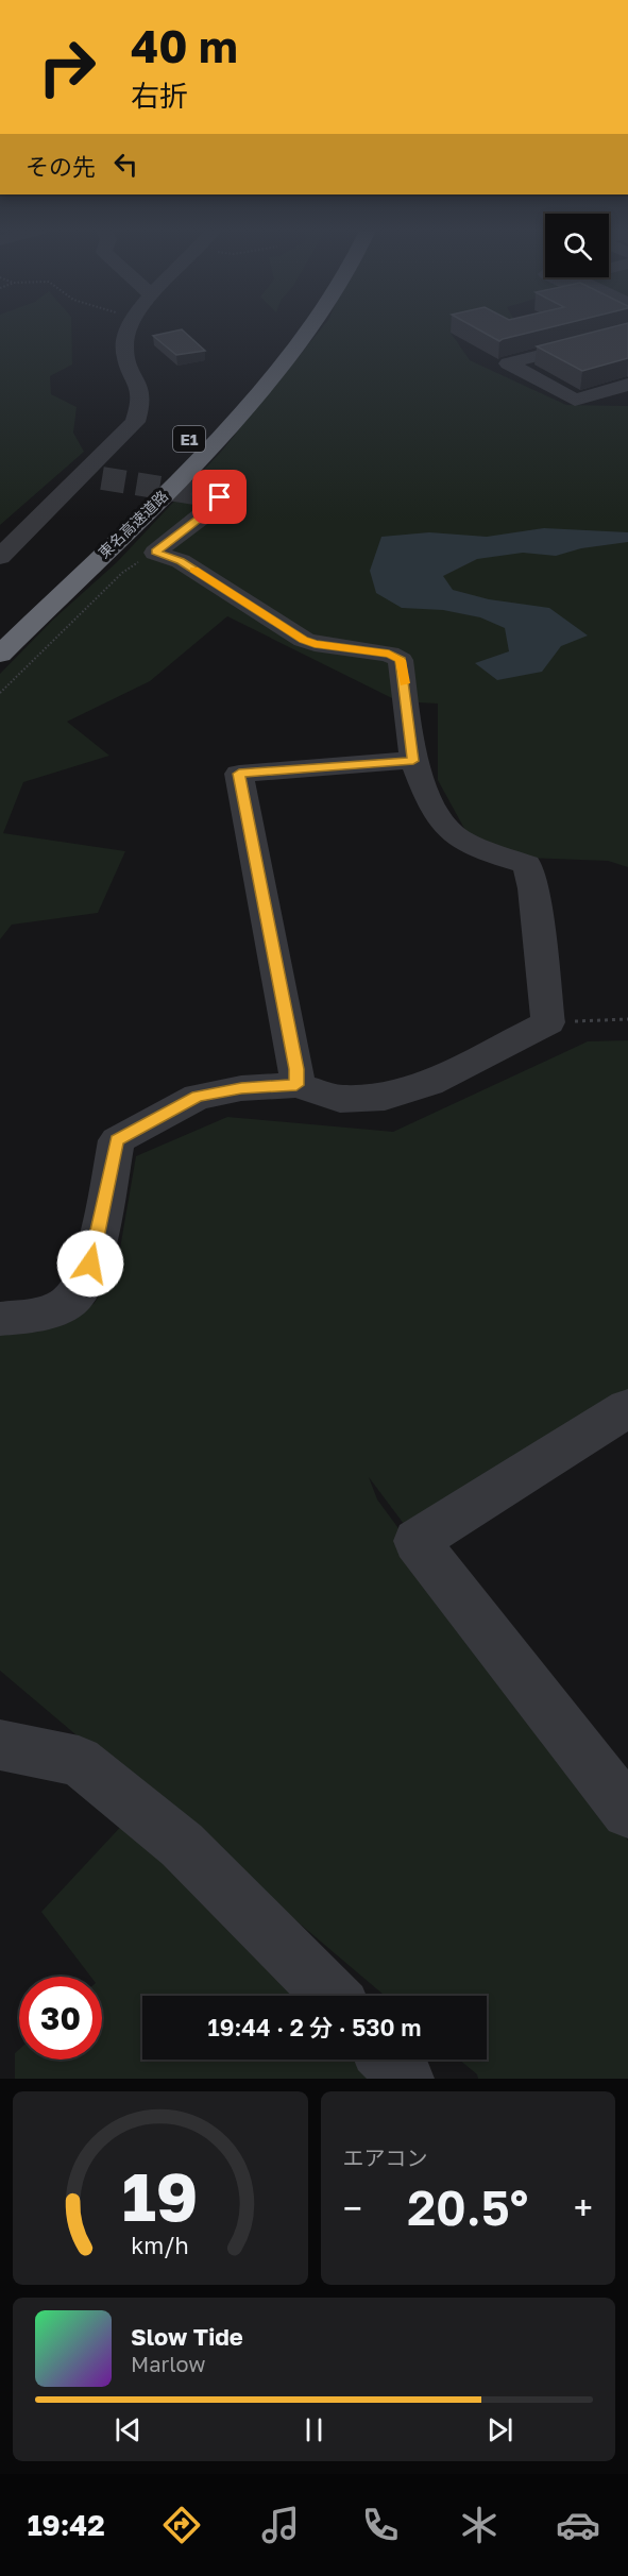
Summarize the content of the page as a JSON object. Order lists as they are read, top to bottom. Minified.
{"streets":{"highway":["E1","東名高速道路"]},"page":{"turn":["40 m","右折"],"then":"その先","limit":"30","trip":"19:44 · 2 分 · 530 m","tile":"エアコン","heat":["−","20.5°","+"],"song":["Slow Tide","Marlow"],"tabs":"19:42","gauge":["19","km/h"]}}
